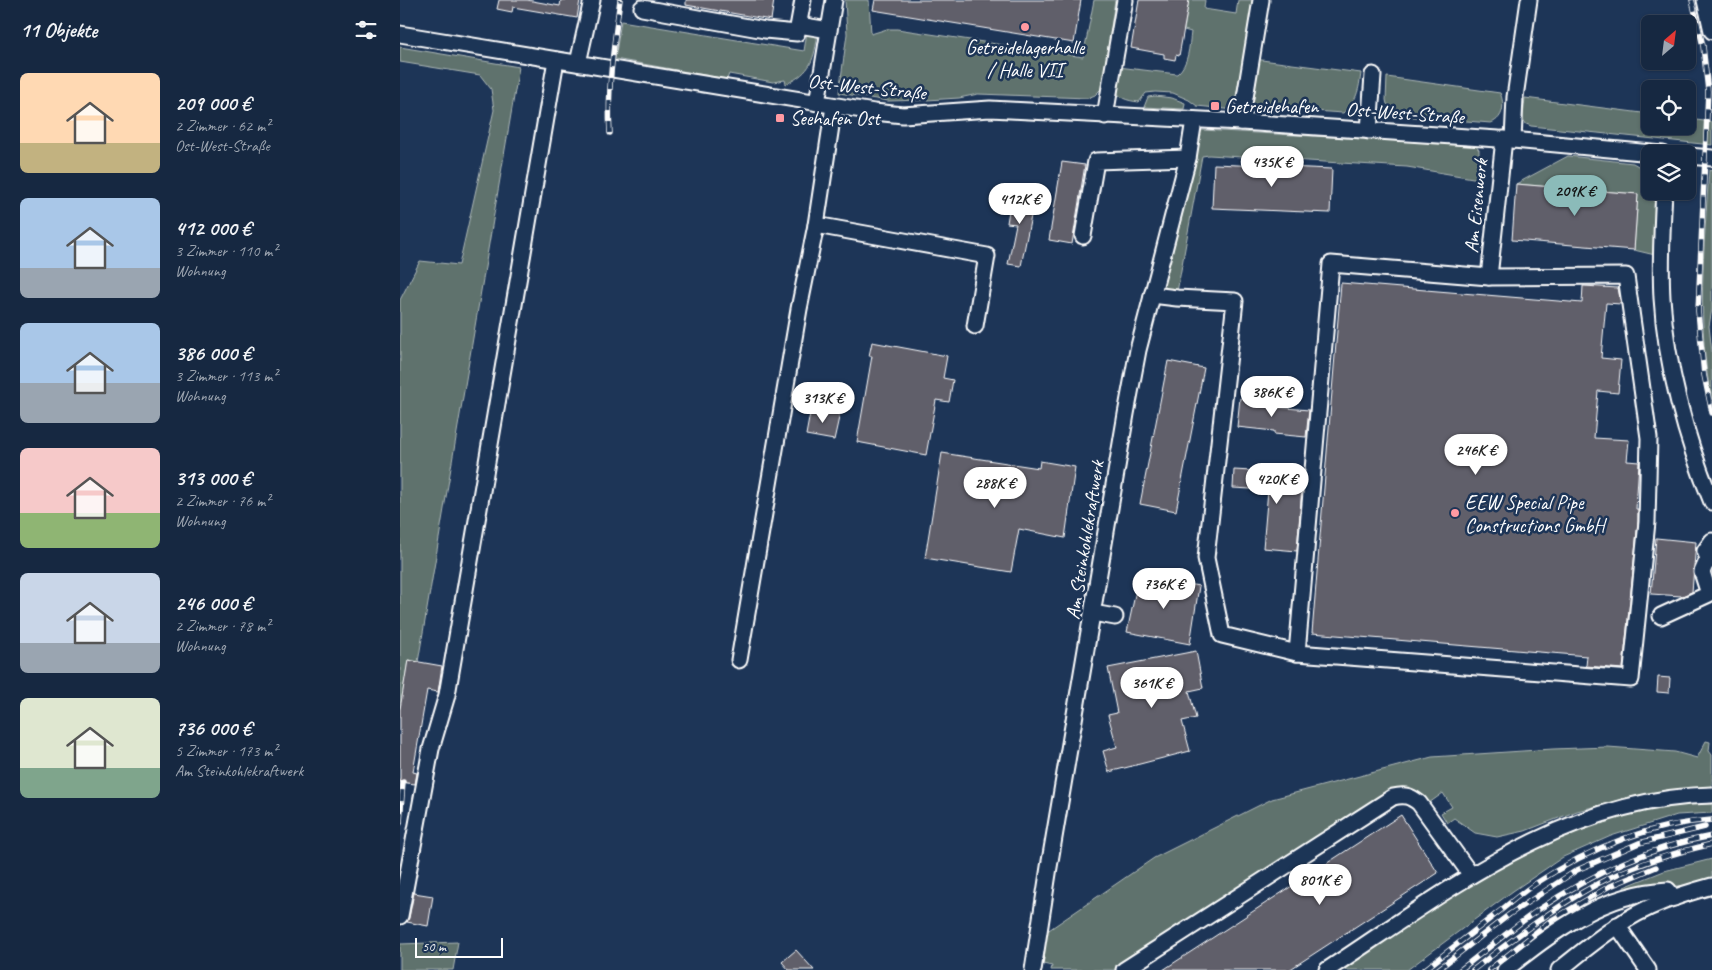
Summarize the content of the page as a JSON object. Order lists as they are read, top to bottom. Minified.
{"streets":{"street":["Ost-West-Straße","Am Eisenwerk","Am Steinkohlekraftwerk"]},"crossings":[["Ost-West-Straße","Am Eisenwerk"],["Ost-West-Straße","Am Steinkohlekraftwerk"]],"places":{"other":["Getreidelagerhalle / Halle VII","EEW Special Pipe Constructions GmbH"],"transit":["Getreidehafen","Seehafen Ost"]},"scale_bar":"50 m","north":"top right","page":{"heading":"11 Objekte","list":[{"name":"209 000 €","note":"2 Zimmer · 62 m² · Ost-West-Straße"},{"name":"412 000 €","note":"3 Zimmer · 110 m² · Wohnung"},{"name":"386 000 €","note":"3 Zimmer · 113 m² · Wohnung"},{"name":"313 000 €","note":"2 Zimmer · 76 m² · Wohnung"},{"name":"246 000 €","note":"2 Zimmer · 78 m² · Wohnung"},{"name":"736 000 €","note":"5 Zimmer · 173 m² · Am Steinkohlekraftwerk"}],"price":["435K €","209K €","412K €","386K €","313K €","246K €","420K €","288K €","736K €","361K €","801K €"],"scale":"50 m"}}
